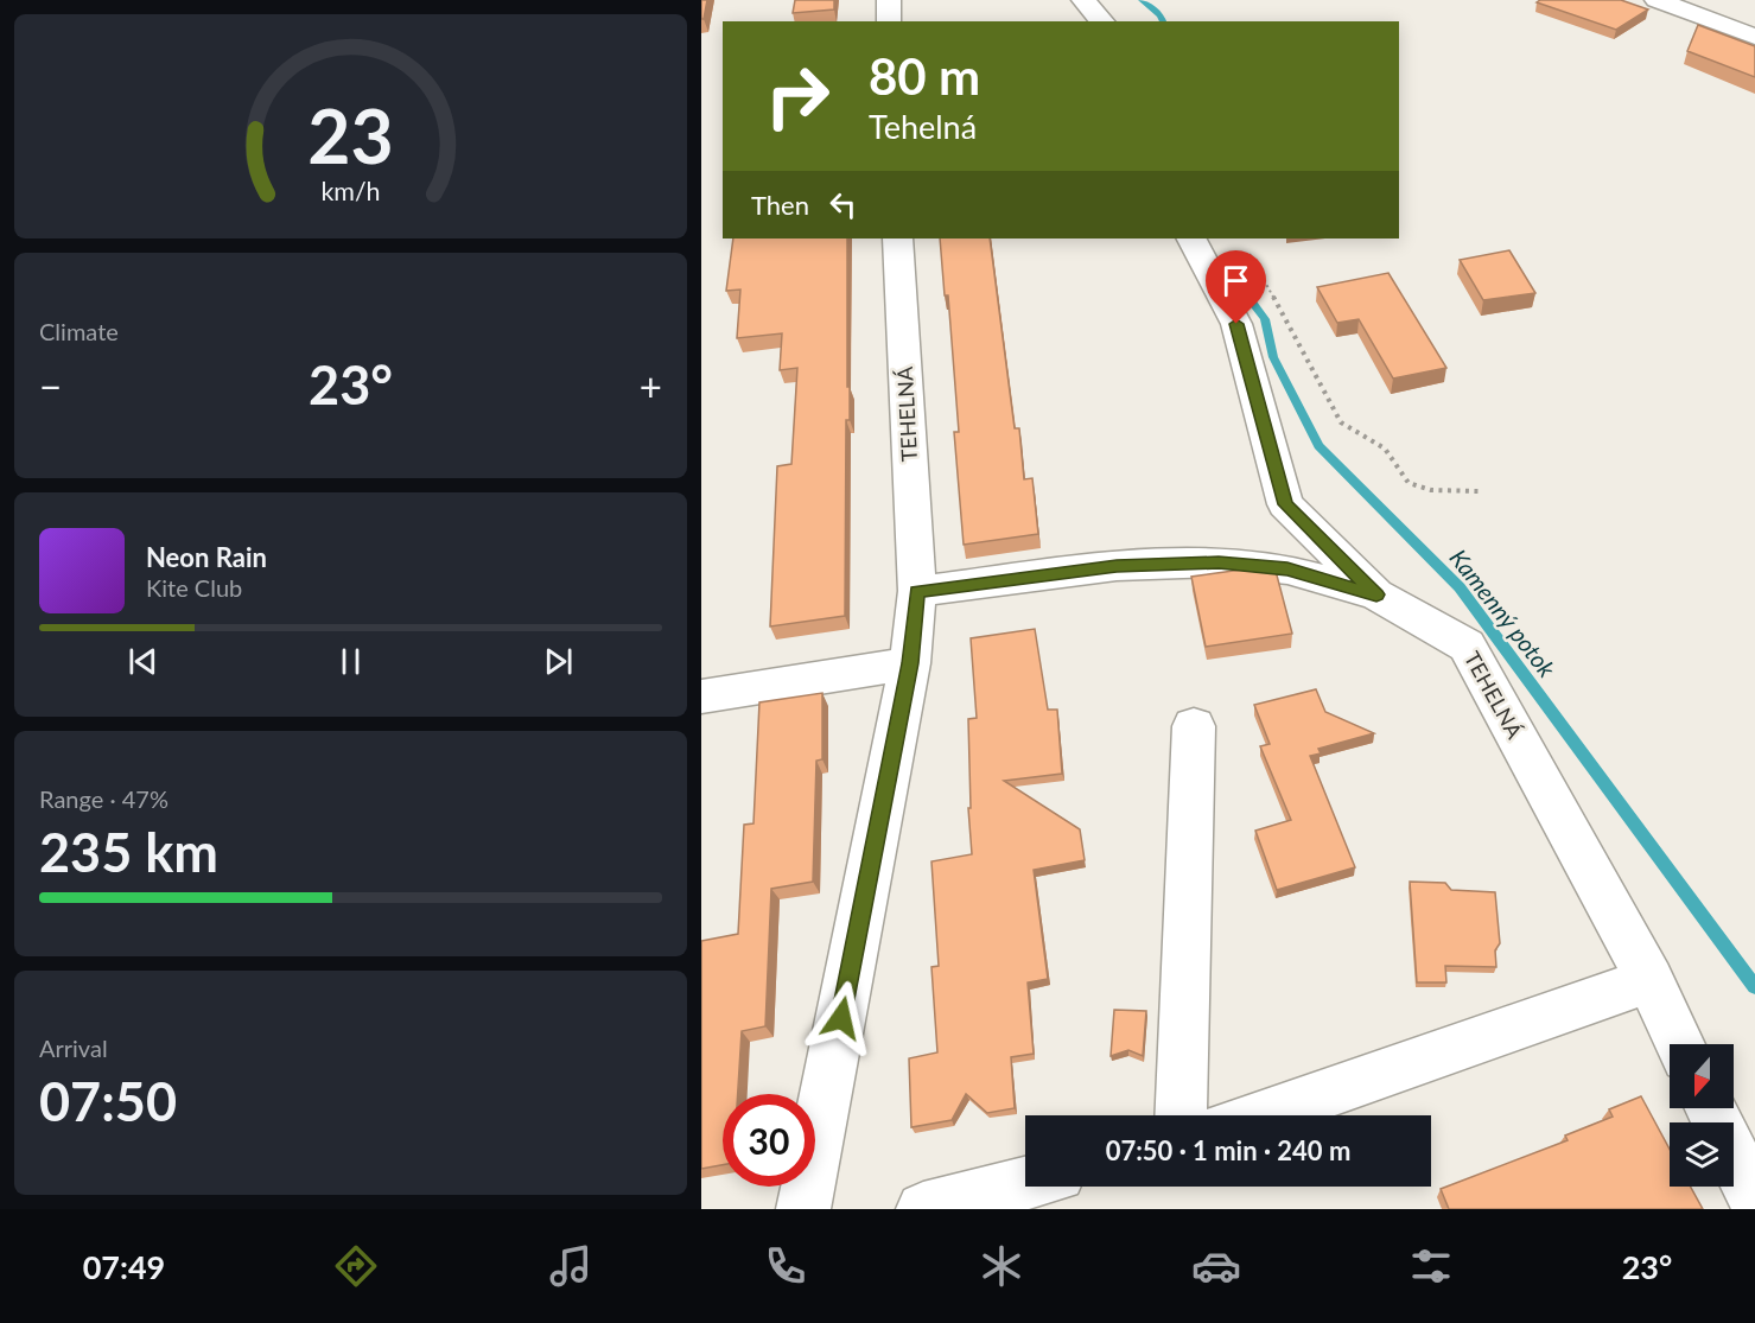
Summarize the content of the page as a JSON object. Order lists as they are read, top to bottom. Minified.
{"streets":{"street":["TEHELNÁ"]},"water":["Kamenný potok"],"north":"bottom","page":{"turn":["80 m","Tehelná"],"then":"Then","tile":["Climate",["Range · 47%","235 km"],["Arrival","07:50"]],"heat":["−","23°","+"],"song":["Neon Rain","Kite Club"],"limit":"30","trip":"07:50 · 1 min · 240 m","tabs":["07:49","23°"],"gauge":["23","km/h"]}}
